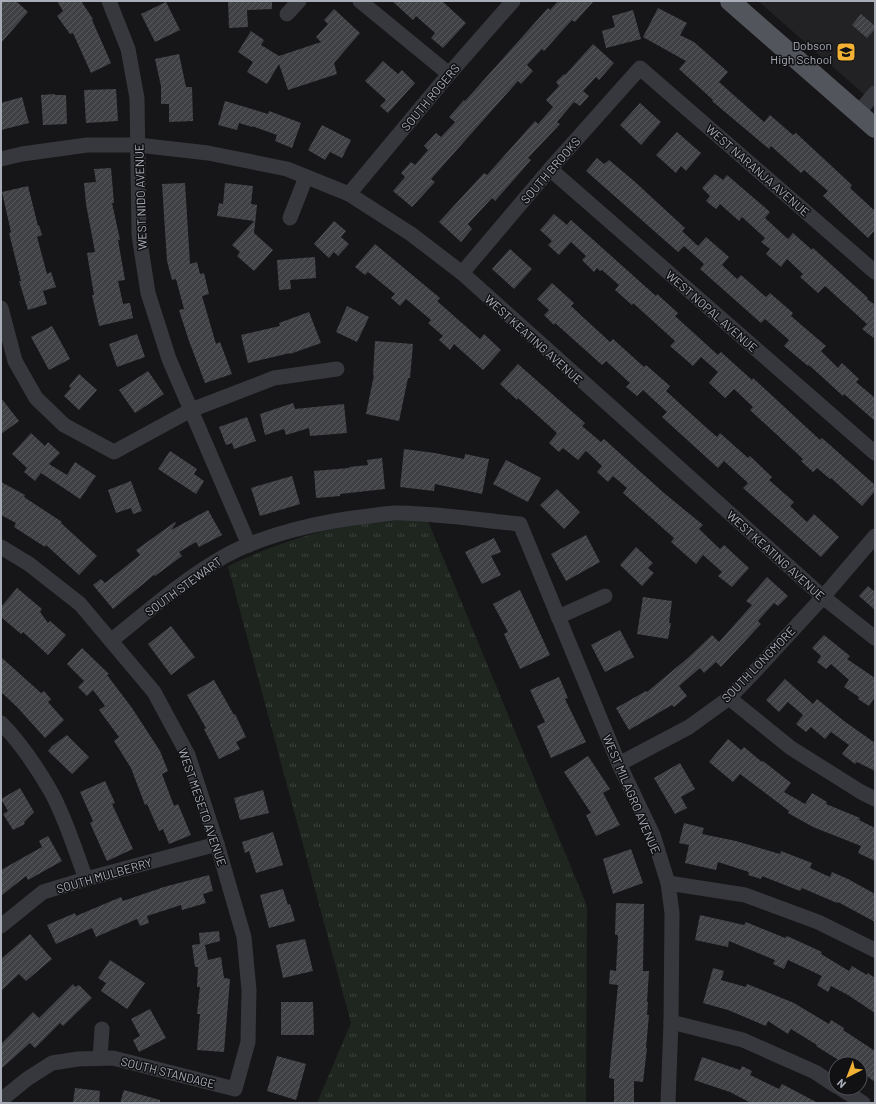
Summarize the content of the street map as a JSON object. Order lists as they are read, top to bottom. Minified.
{"streets":{"street":["SOUTH ROGERS","SOUTH BROOKS","WEST NARANJA AVENUE","WEST NIDO AVENUE","WEST NOPAL AVENUE","WEST KEATING AVENUE","SOUTH STEWART","SOUTH LONGMORE","WEST MILAGRO AVENUE","WEST MESETO AVENUE","SOUTH MULBERRY","SOUTH STANDAGE"]},"crossings":[["SOUTH ROGERS","WEST KEATING AVENUE"],["SOUTH BROOKS","WEST NARANJA AVENUE"],["SOUTH BROOKS","WEST NOPAL AVENUE"],["SOUTH BROOKS","WEST KEATING AVENUE"],["WEST NIDO AVENUE","WEST KEATING AVENUE"],["WEST NIDO AVENUE","SOUTH STEWART"],["WEST KEATING AVENUE","SOUTH LONGMORE"],["SOUTH STEWART","WEST MILAGRO AVENUE"],["SOUTH STEWART","WEST MESETO AVENUE"],["SOUTH LONGMORE","WEST MILAGRO AVENUE"],["WEST MESETO AVENUE","SOUTH MULBERRY"],["WEST MESETO AVENUE","SOUTH STANDAGE"]],"places":{"school or university":["Dobson High School"]},"north":"bottom left"}
